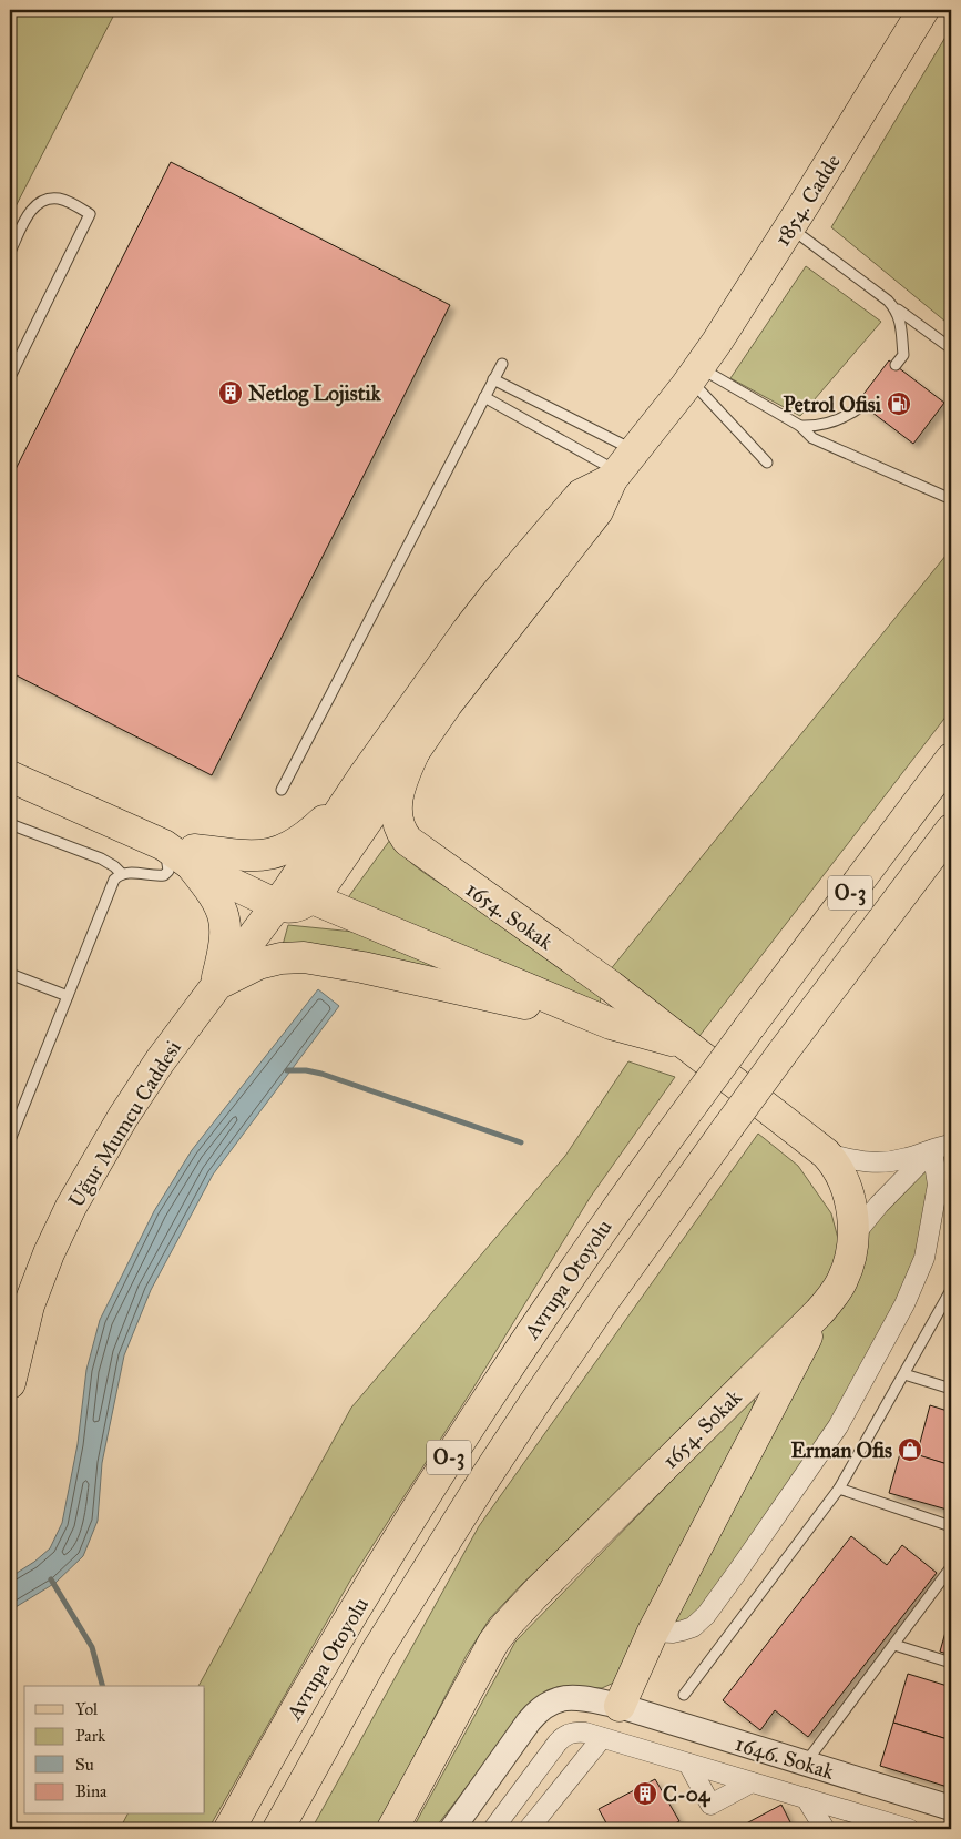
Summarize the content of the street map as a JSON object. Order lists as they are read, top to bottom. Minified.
{"streets":{"main road":["1854. Cadde","O-3","1654. Sokak","Uğur Mumcu Caddesi","Avrupa Otoyolu"],"street":["1646. Sokak"]},"crossings":[["1654. Sokak","Uğur Mumcu Caddesi"]],"places":{"building":["Netlog Lojistik","C-04"],"fuel station":["Petrol Ofisi"],"shop":["Erman Ofis"]},"legend":["Yol","Park","Su","Bina"]}
